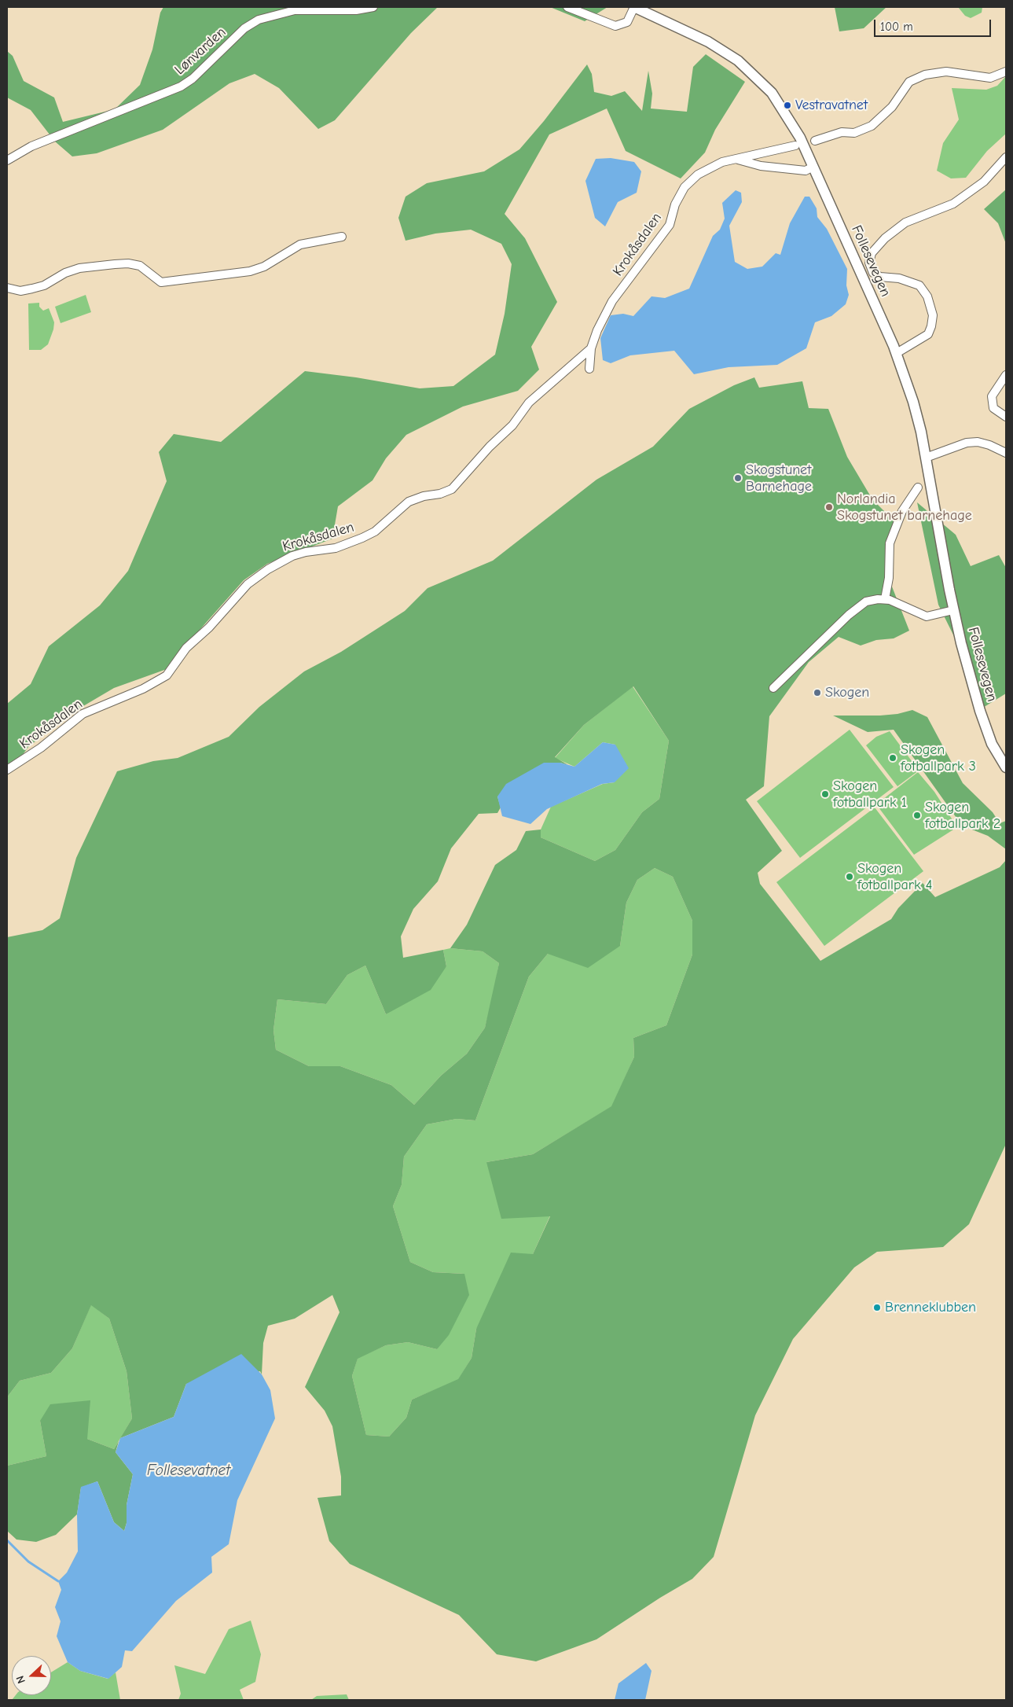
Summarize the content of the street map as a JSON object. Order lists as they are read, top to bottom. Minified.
{"streets":{"main road":["Follesevegen"],"street":["Lønvarden","Krokåsdalen"]},"water":["Follesevatnet"],"places":["Vestravatnet","Skogstunet Barnehage","Norlandia Skogstunet barnehage","Skogen","Skogen fotballpark 3","Skogen fotballpark 1","Skogen fotballpark 2","Skogen fotballpark 4","Brenneklubben"],"scale_bar":"100 m","north":"left"}
